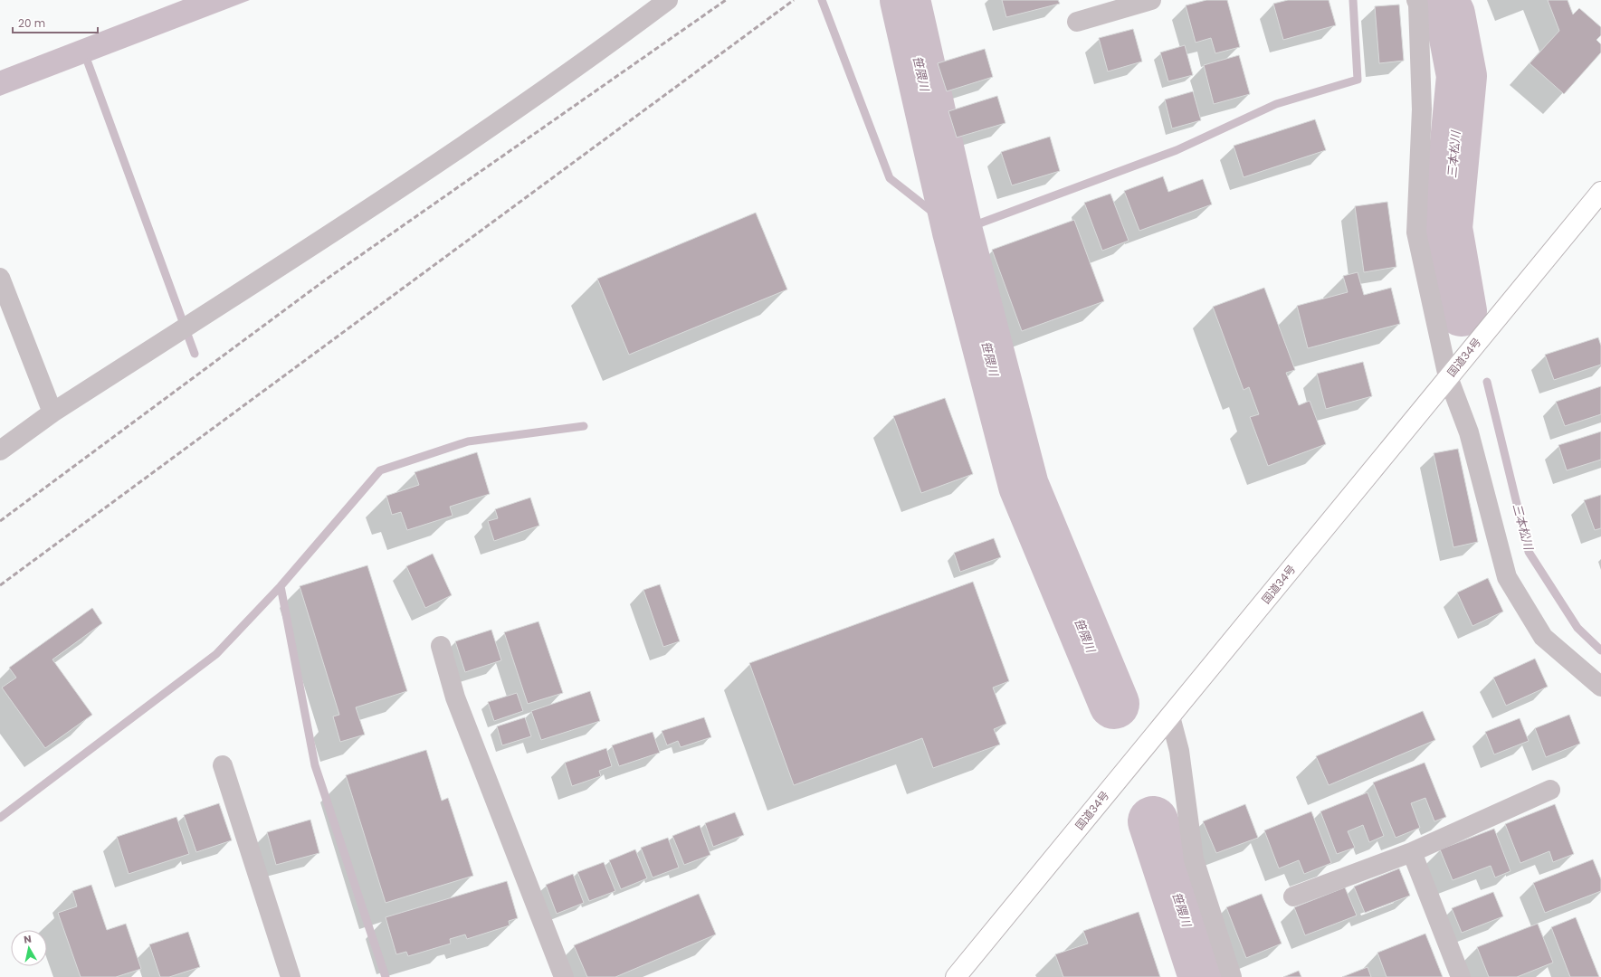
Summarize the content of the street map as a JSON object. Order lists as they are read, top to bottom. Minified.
{"streets":{"highway":["国道34号"]},"water":["笹隈川","三本松川"],"scale_bar":"20 m","north":"top"}
